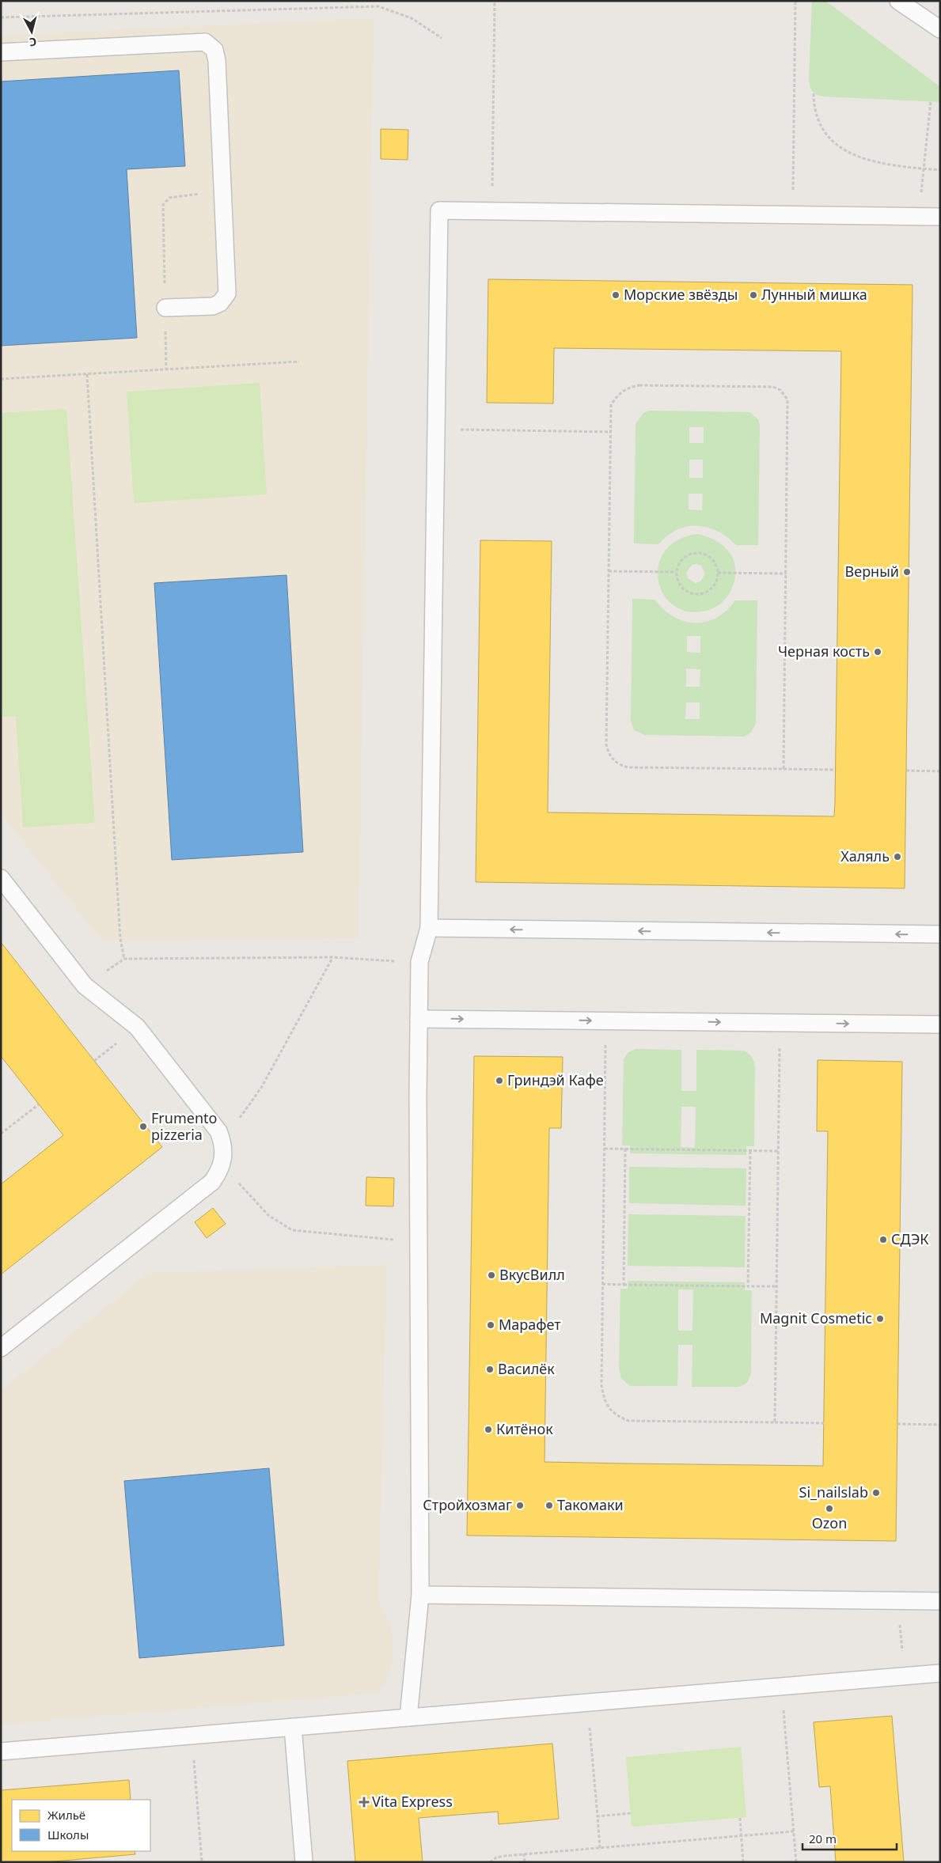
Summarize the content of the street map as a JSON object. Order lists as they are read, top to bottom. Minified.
{"places":{"other":["Морские звёзды","Лунный мишка","Верный","Черная кость","Халяль","Гриндэй Кафе","Frumento pizzeria","СДЭК","ВкусВилл","Magnit Cosmetic","Марафет","Василёк","Китёнок","Si_nailslab","Стройхозмаг","Такомаки","Ozon"],"health":["Vita Express"]},"legend":["Жильё","Школы"],"scale_bar":"20 m","north":"bottom"}
